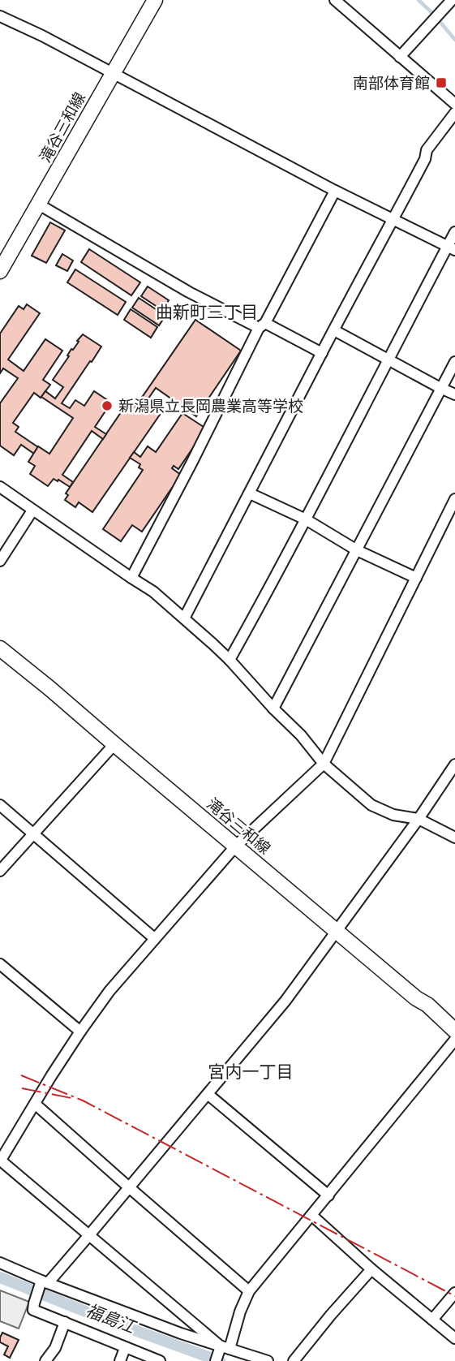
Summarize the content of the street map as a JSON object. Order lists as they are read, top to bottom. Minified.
{"streets":{"main road":["滝谷三和線"]},"districts":["曲新町三丁目","宮内一丁目"],"water":["福島江"],"places":{"transit":["南部体育館"],"other":["新潟県立長岡農業高等学校"]}}
